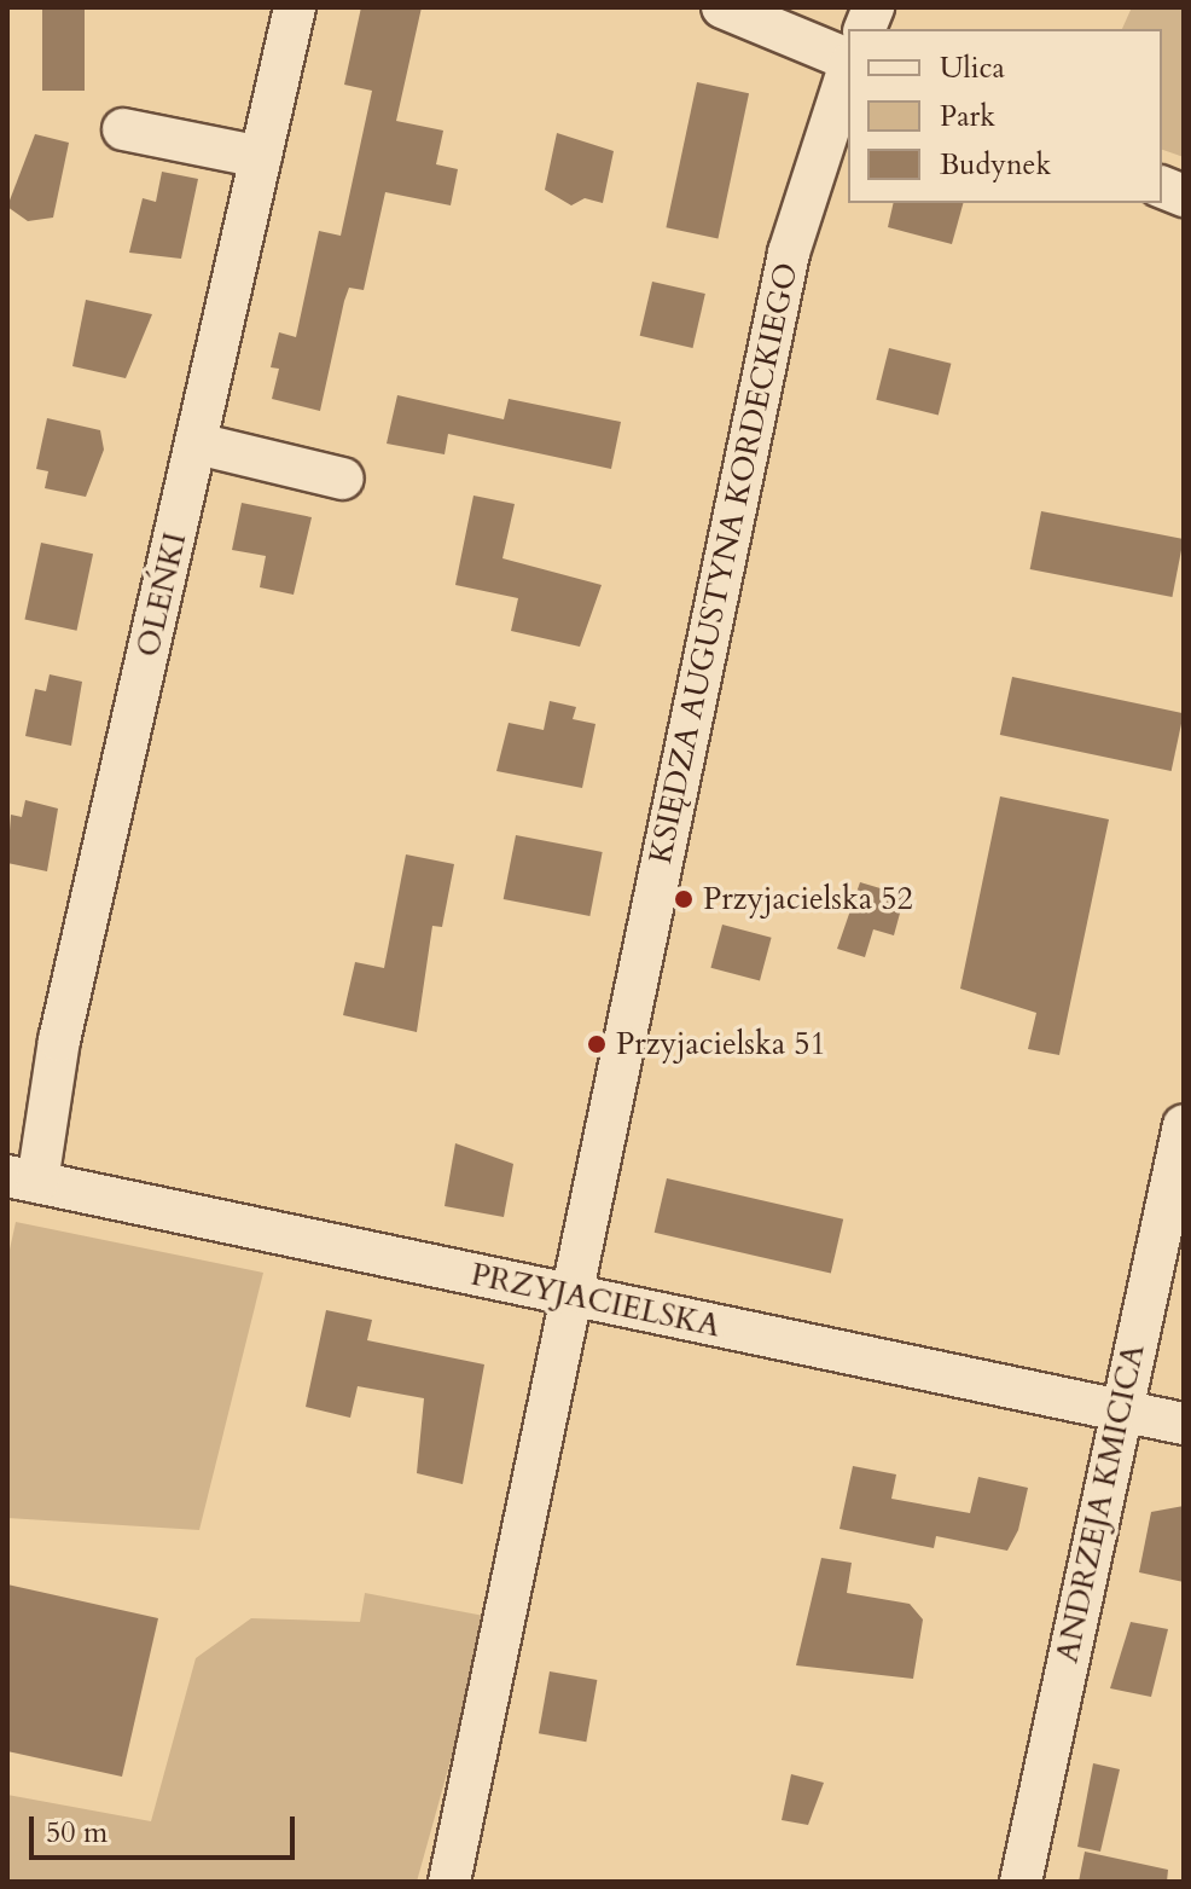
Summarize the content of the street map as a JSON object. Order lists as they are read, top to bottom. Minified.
{"streets":{"street":["KSIĘDZA AUGUSTYNA KORDECKIEGO","OLEŃKI","PRZYJACIELSKA","ANDRZEJA KMICICA"]},"crossings":[["KSIĘDZA AUGUSTYNA KORDECKIEGO","PRZYJACIELSKA"],["OLEŃKI","PRZYJACIELSKA"],["PRZYJACIELSKA","ANDRZEJA KMICICA"]],"places":["Przyjacielska 52","Przyjacielska 51"],"legend":["Ulica","Park","Budynek"],"scale_bar":"50 m"}
